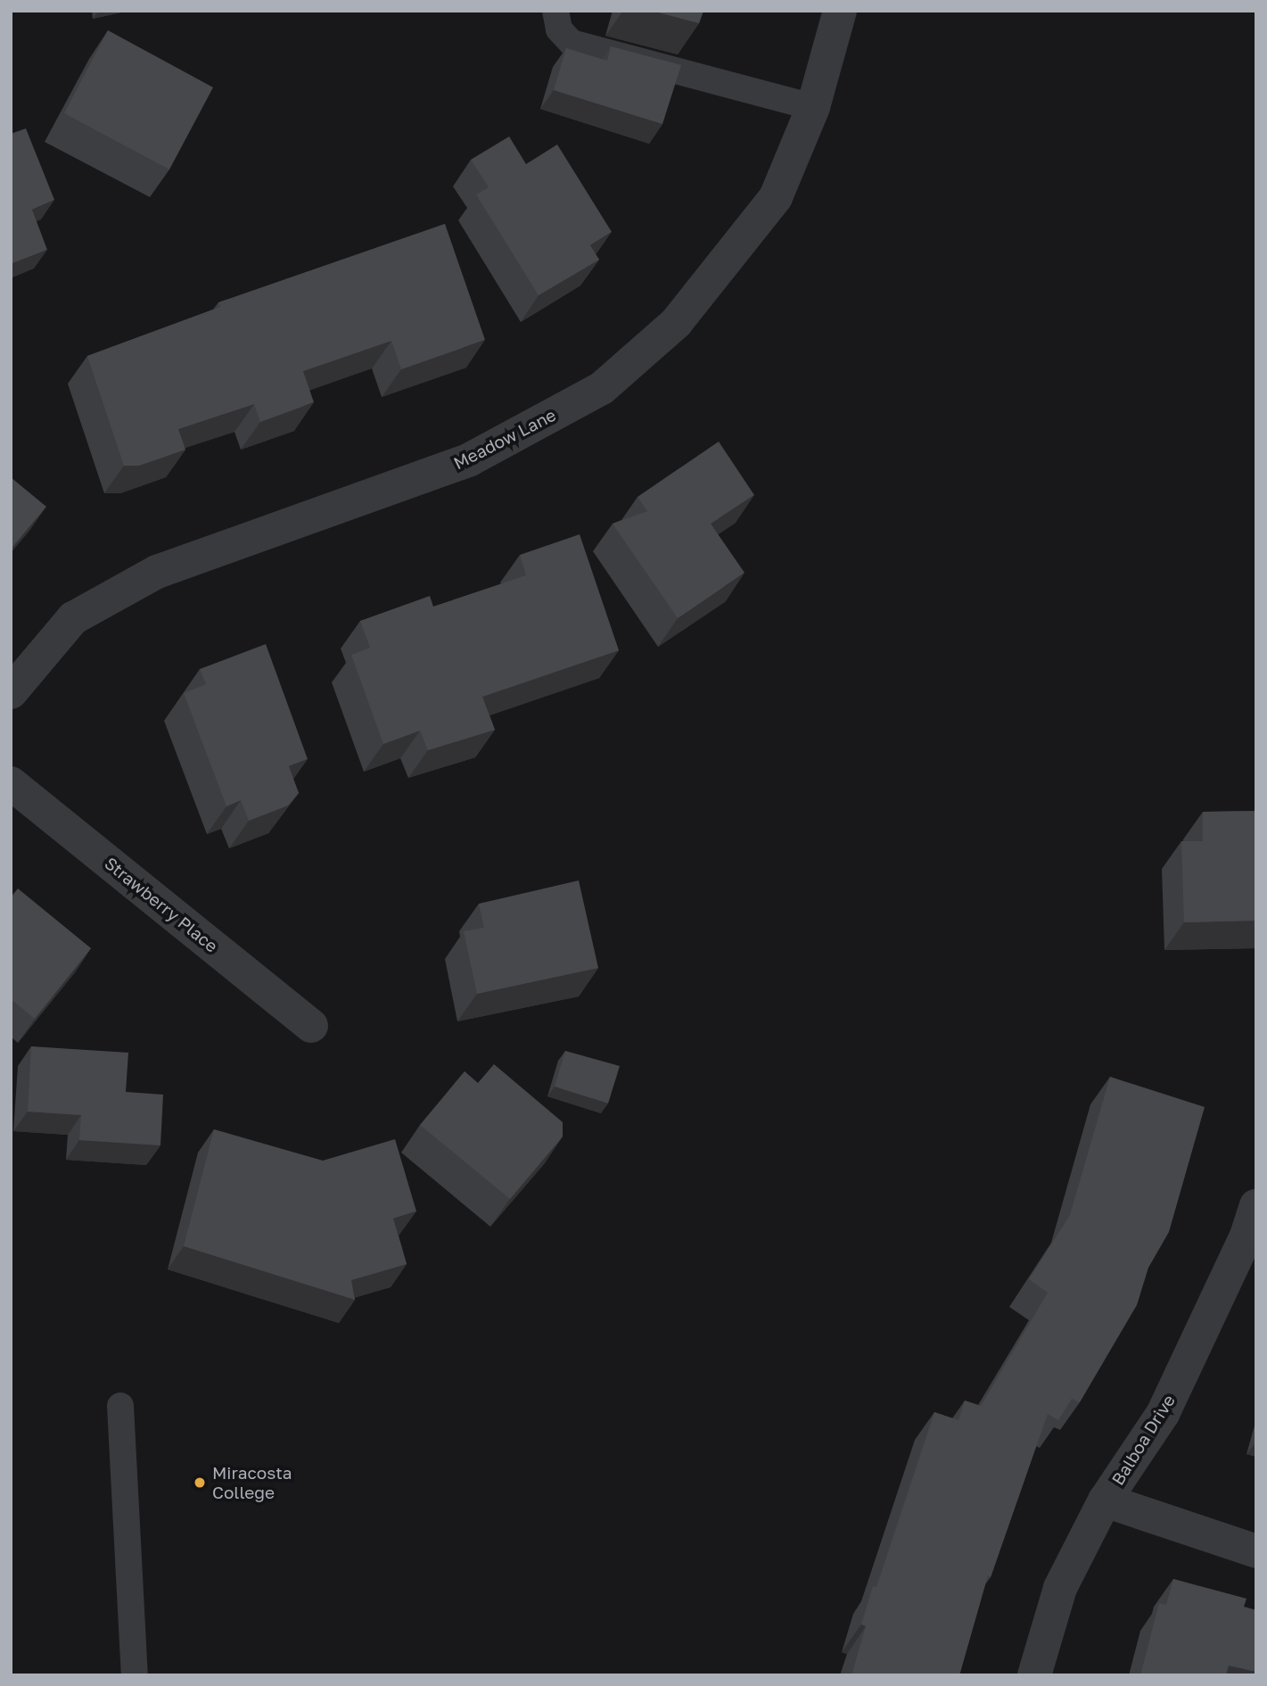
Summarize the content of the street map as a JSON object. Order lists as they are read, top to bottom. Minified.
{"streets":{"street":["Meadow Lane","Strawberry Place","Balboa Drive"]},"places":["Miracosta College"]}
